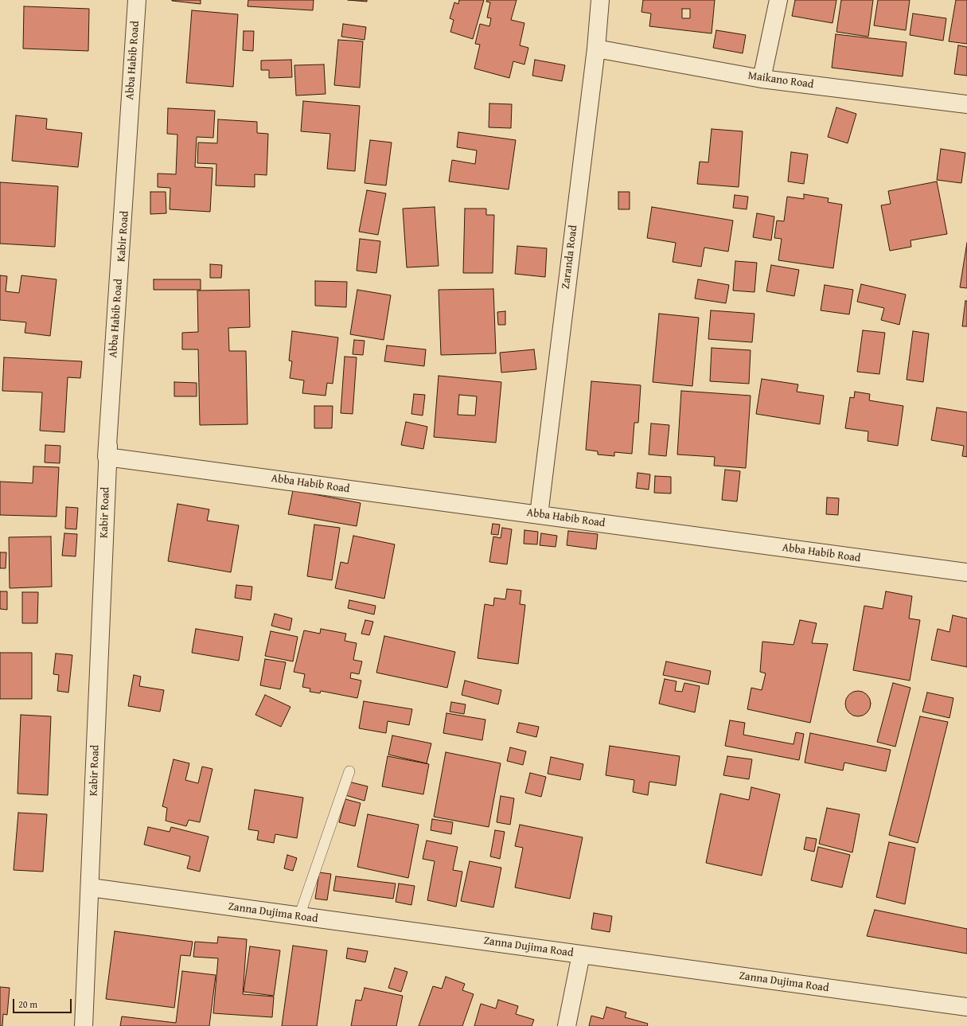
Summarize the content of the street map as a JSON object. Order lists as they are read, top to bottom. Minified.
{"streets":{"street":["Abba Habib Road","Maikano Road","Kabir Road","Zaranda Road","Zanna Dujima Road"]},"crossings":[["Abba Habib Road","Kabir Road"],["Abba Habib Road","Zaranda Road"],["Maikano Road","Zaranda Road"],["Kabir Road","Zanna Dujima Road"]],"scale_bar":"20 m"}
